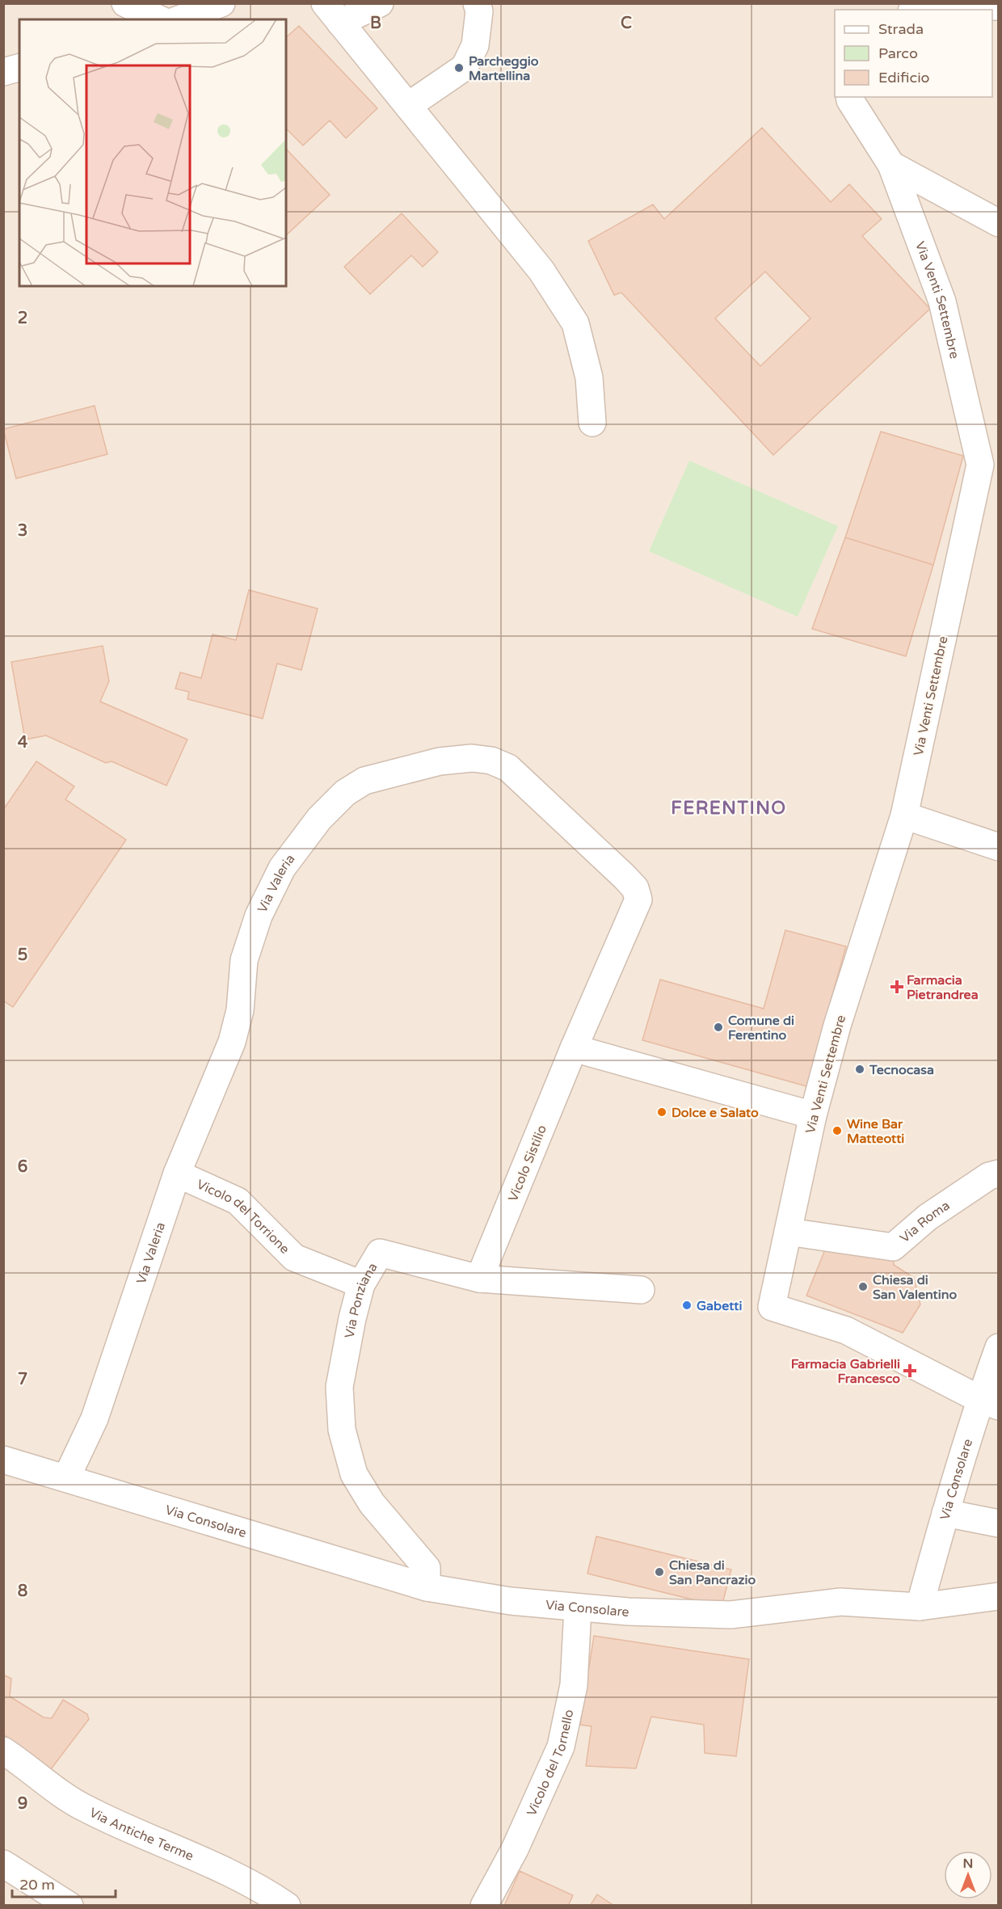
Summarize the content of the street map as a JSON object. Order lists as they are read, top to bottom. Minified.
{"streets":{"street":["Via Venti Settembre","Via Valeria","Vicolo Sistilio","Vicolo del Torrione","Via Roma","Via Ponziana","Via Consolare","Vicolo del Tornello","Via Antiche Terme"]},"crossings":[["Via Venti Settembre","Via Roma"],["Via Venti Settembre","Via Consolare"],["Via Valeria","Vicolo Sistilio"],["Via Valeria","Vicolo del Torrione"],["Via Valeria","Via Consolare"],["Vicolo Sistilio","Via Ponziana"],["Vicolo del Torrione","Via Ponziana"],["Via Ponziana","Via Consolare"],["Via Consolare","Vicolo del Tornello"]],"districts":["FERENTINO"],"places":{"other":["Parcheggio Martellina","Comune di Ferentino","Tecnocasa","Dolce e Salato","Wine Bar Matteotti","Chiesa di San Valentino","Gabetti","Chiesa di San Pancrazio"],"health":["Farmacia Pietrandrea","Farmacia Gabrielli Francesco"]},"legend":["Strada","Parco","Edificio"],"scale_bar":"20 m","north":"top","grid":{"columns":["B","C"],"rows":["2","3","4","5","6","7","8","9"]}}
